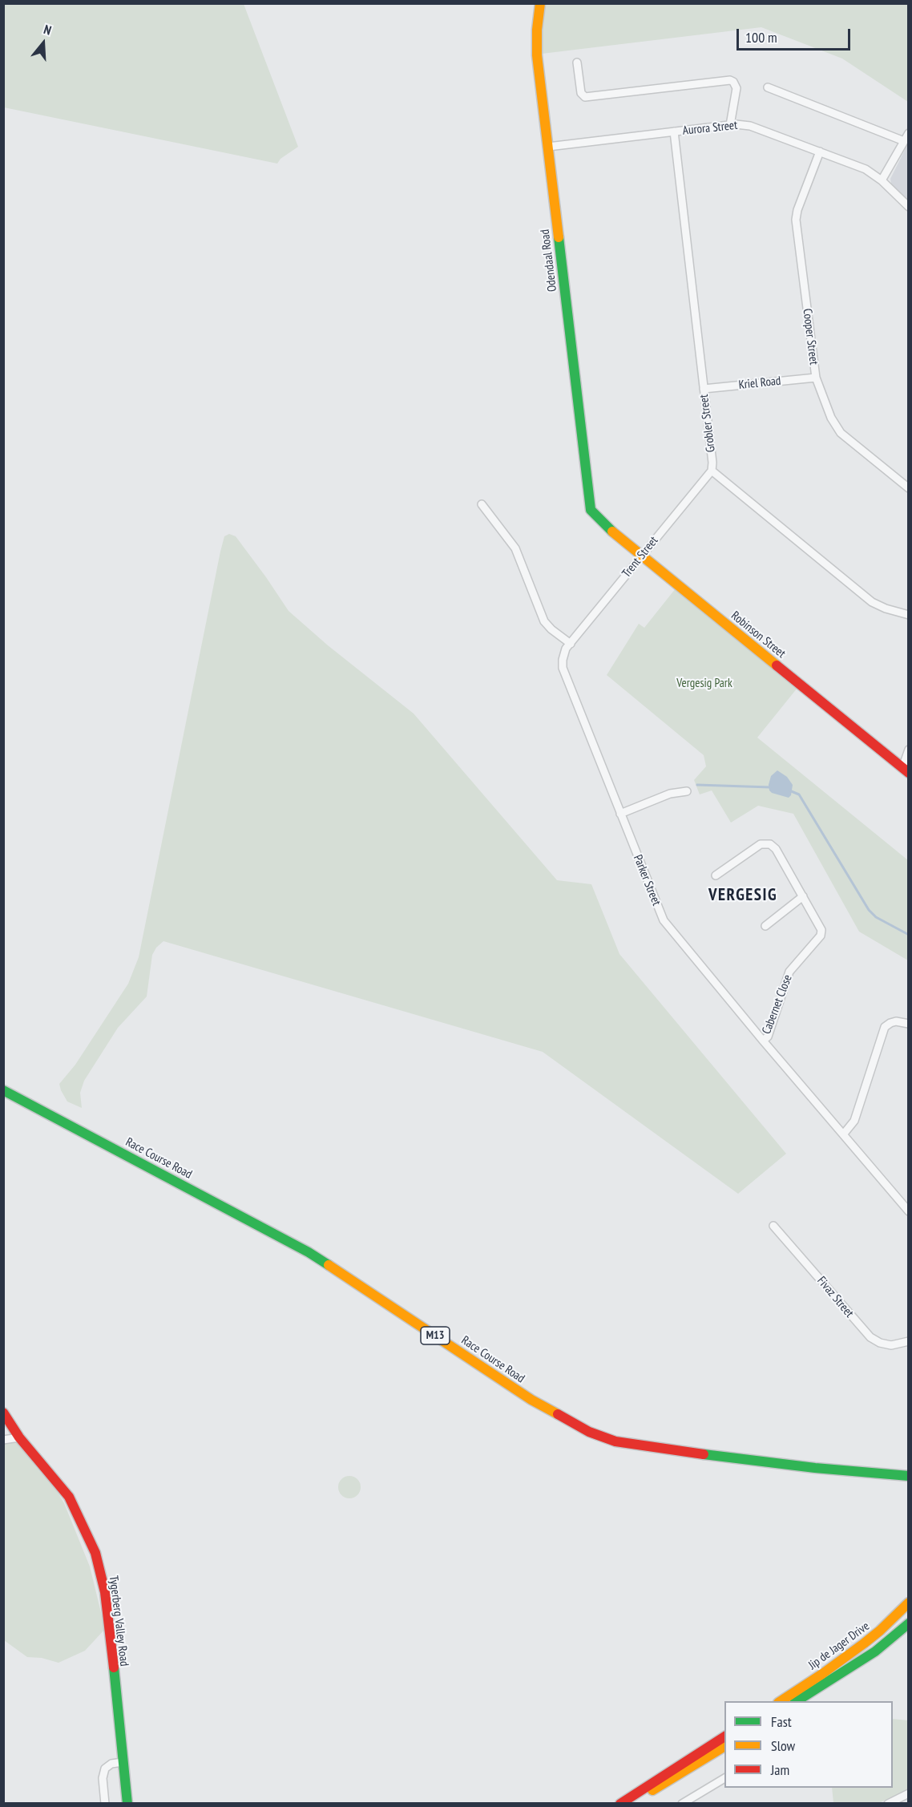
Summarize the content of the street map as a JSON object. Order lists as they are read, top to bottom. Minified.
{"streets":{"main road":["Odendaal Road","Robinson Street","Race Course Road","M13","Tygerberg Valley Road","Jip de Jager Drive"],"street":["Aurora Street","Cooper Street","Kriel Road","Grobler Street","Trent Street","Parker Street","Cabernet Close","Fivaz Street"]},"crossings":[["Aurora Street","Odendaal Road"],["Aurora Street","Cooper Street"],["Aurora Street","Grobler Street"],["Odendaal Road","Robinson Street"],["Cooper Street","Kriel Road"],["Kriel Road","Grobler Street"],["Grobler Street","Trent Street"],["Trent Street","Robinson Street"],["Trent Street","Parker Street"],["Parker Street","Cabernet Close"]],"districts":["VERGESIG"],"parks":["Vergesig Park"],"legend":["Fast","Slow","Jam"],"scale_bar":"100 m","north":"top"}
